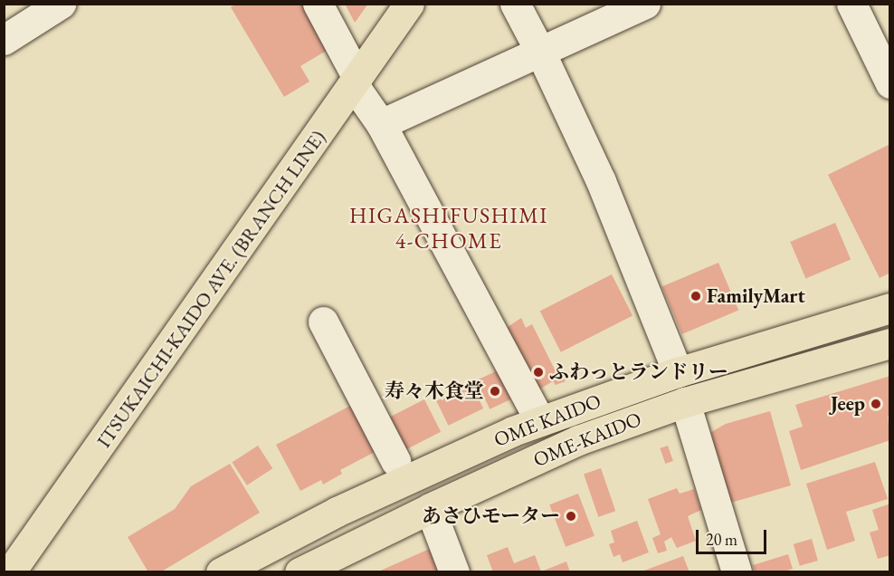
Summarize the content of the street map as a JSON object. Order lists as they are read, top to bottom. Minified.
{"streets":{"main road":["ITSUKAICHI-KAIDO AVE. (BRANCH LINE)","OME KAIDO","OME-KAIDO"]},"districts":["HIGASHIFUSHIMI 4-CHOME"],"places":["FamilyMart","ふわっとランドリー","寿々木食堂","Jeep","あさひモーター"],"scale_bar":"20 m"}
